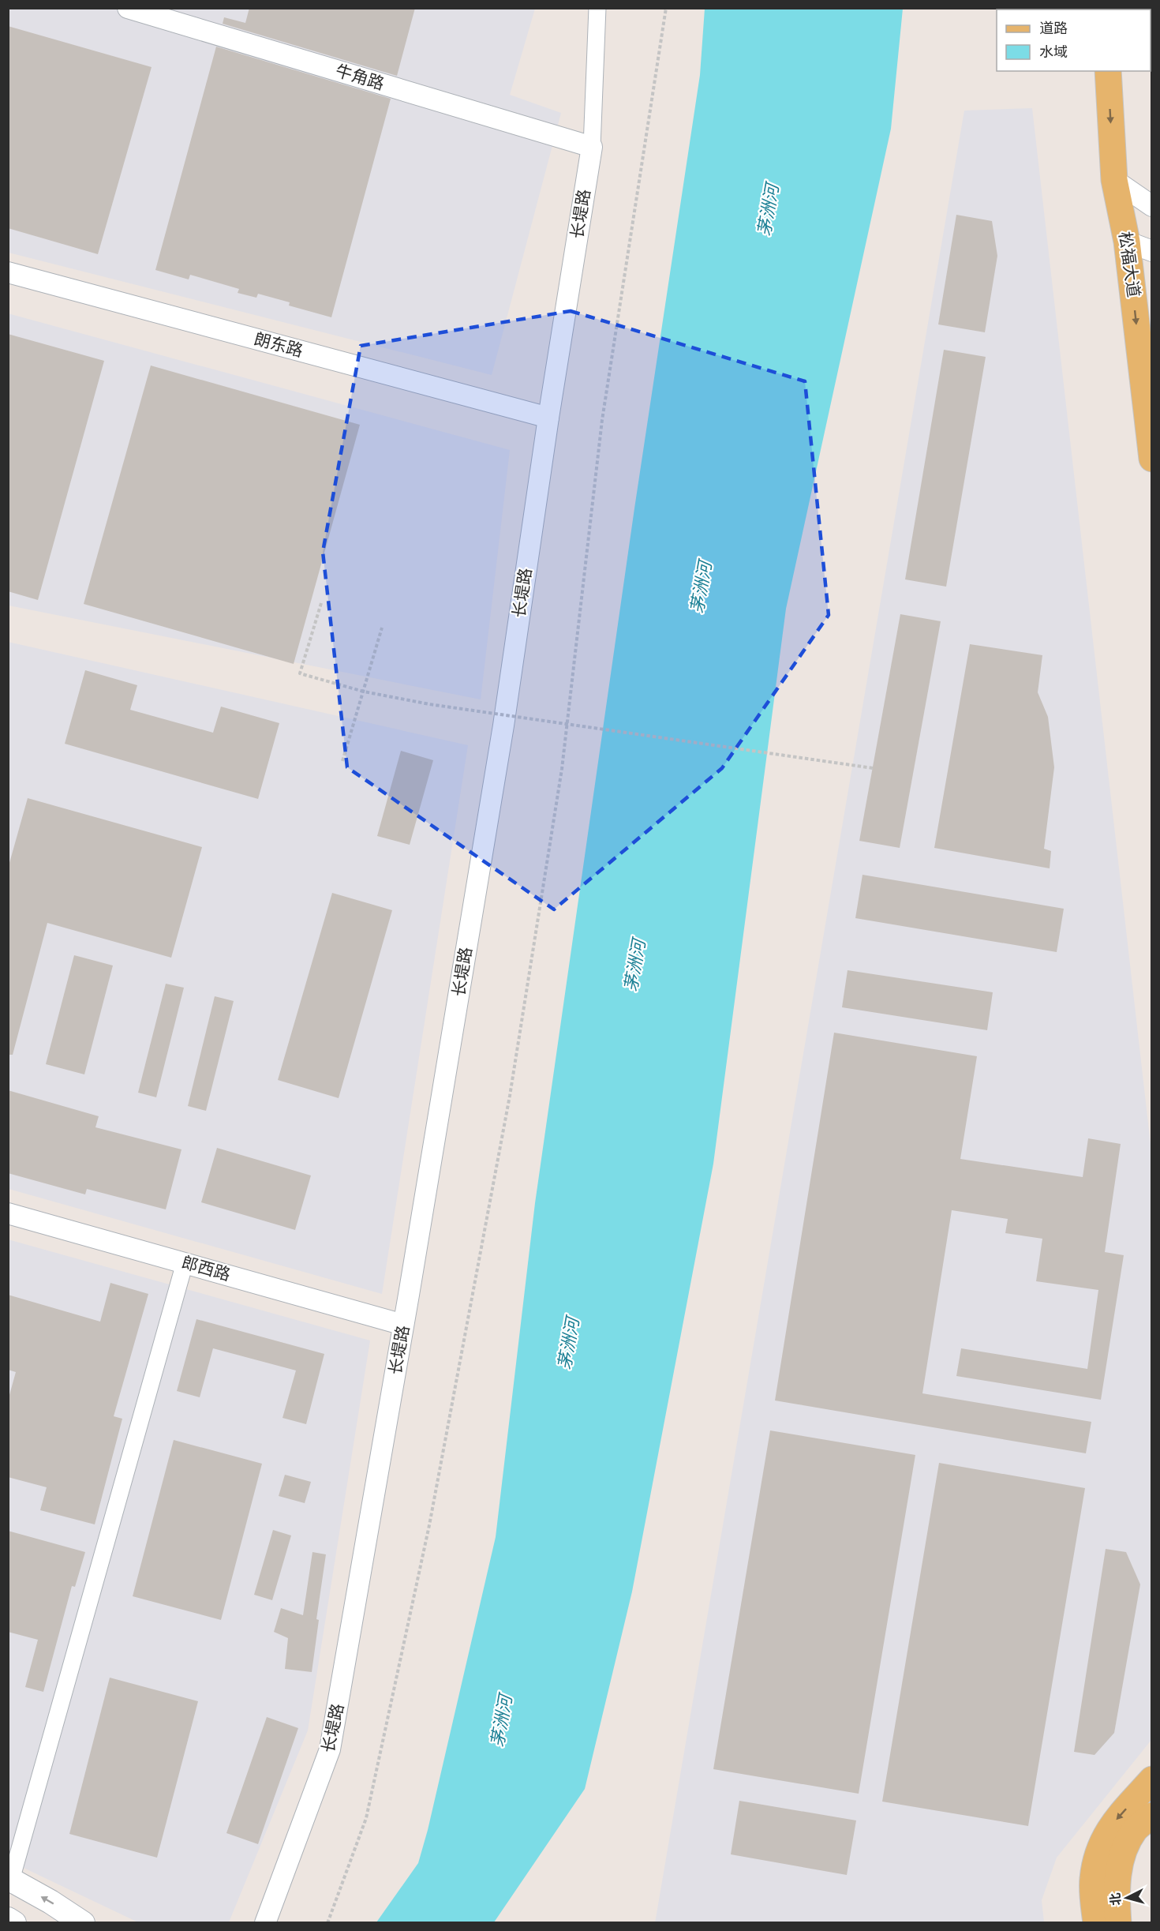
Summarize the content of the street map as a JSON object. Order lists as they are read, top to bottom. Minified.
{"streets":{"main road":["松福大道"],"street":["牛角路","长堤路","朗东路","郎西路"]},"crossings":[["牛角路","长堤路"],["长堤路","朗东路"],["长堤路","郎西路"]],"one_way":["松福大道"],"water":["茅洲河"],"legend":["道路","水域"],"north":"left"}
